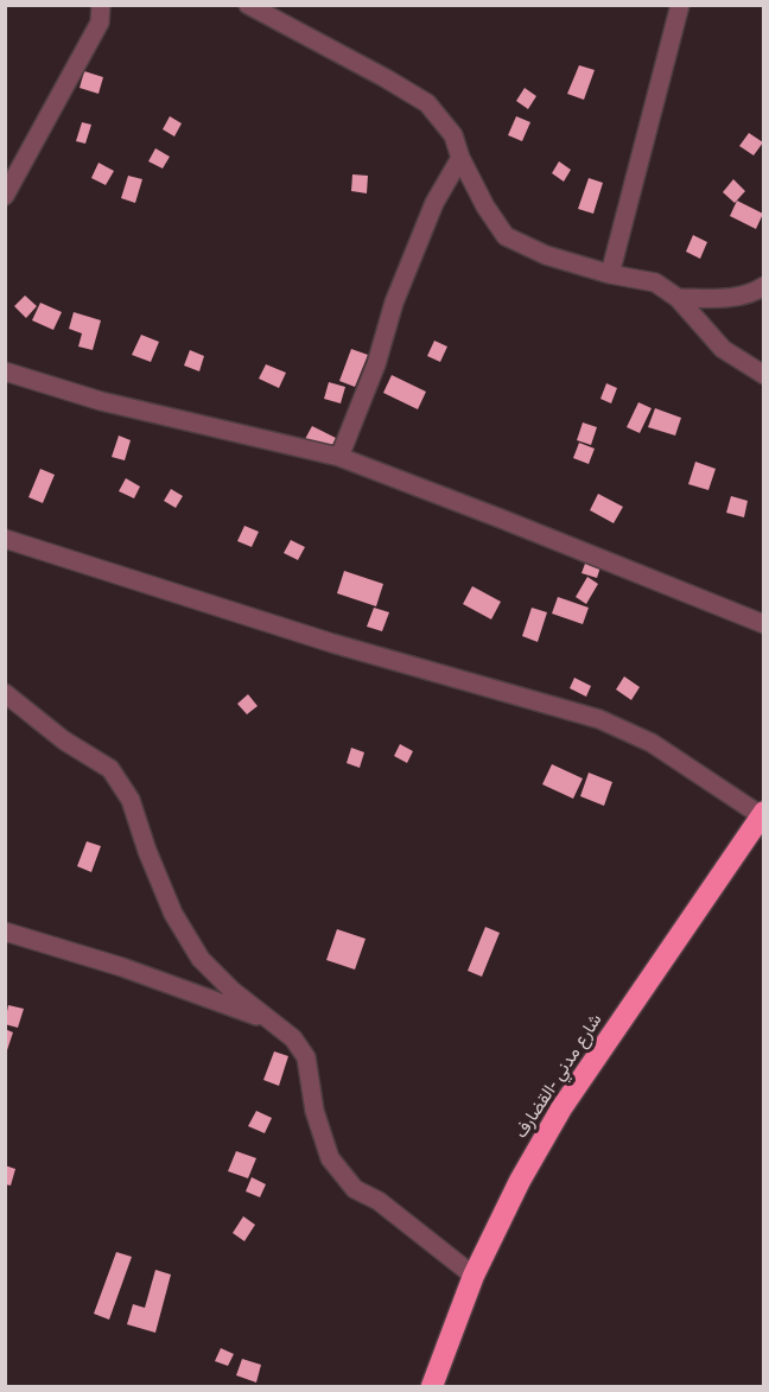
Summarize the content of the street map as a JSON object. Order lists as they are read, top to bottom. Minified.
{"streets":{"highway":["شارع مدني -القضارف"]}}
